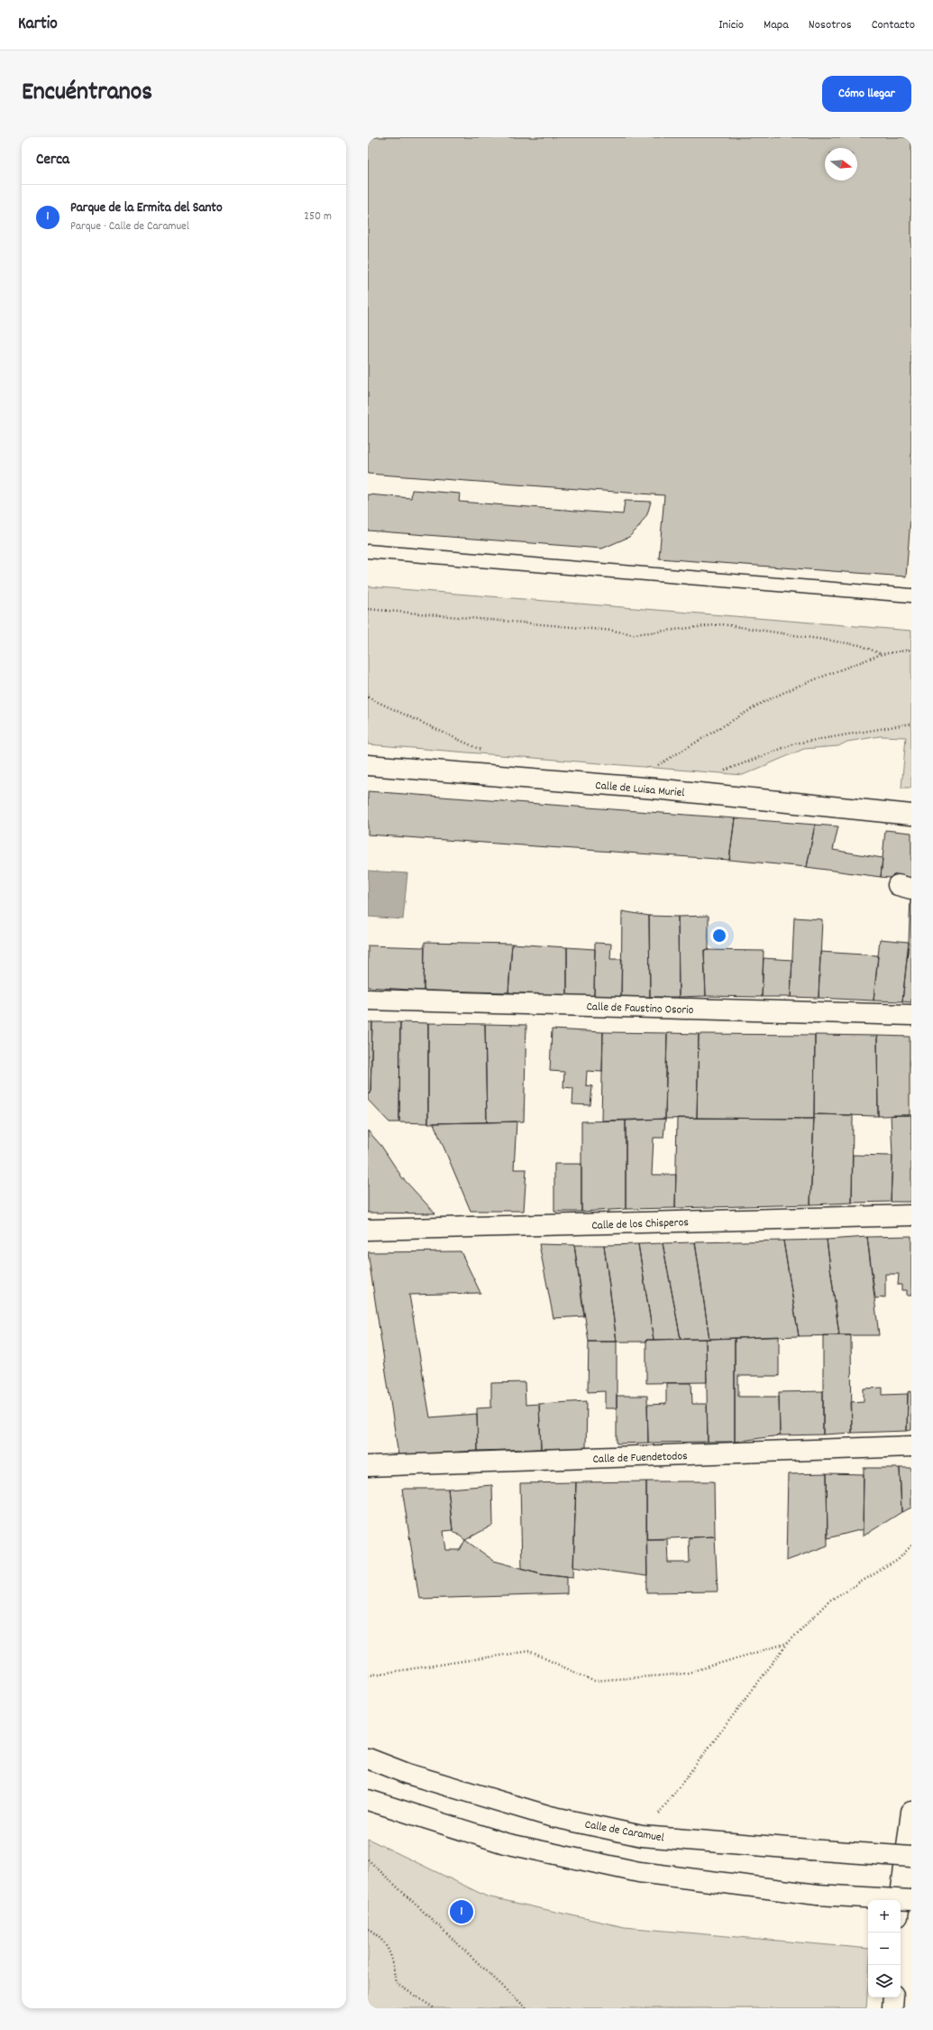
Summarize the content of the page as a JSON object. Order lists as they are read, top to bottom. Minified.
{"streets":{"street":["Calle de Luisa Muriel","Calle de Faustino Osorio","Calle de los Chisperos","Calle de Fuendetodos","Calle de Caramuel"]},"north":"right","page":{"header":"Kartio","nav":["Inicio","Mapa","Nosotros","Contacto"],"title":"Encuéntranos","buttons":"Cómo llegar","heading":"Cerca","list":[{"mark":"1","name":"Parque de la Ermita del Santo","note":"Parque · Calle de Caramuel","value":"250 m"}],"pins":"1","map_buttons":["+","−"]}}
